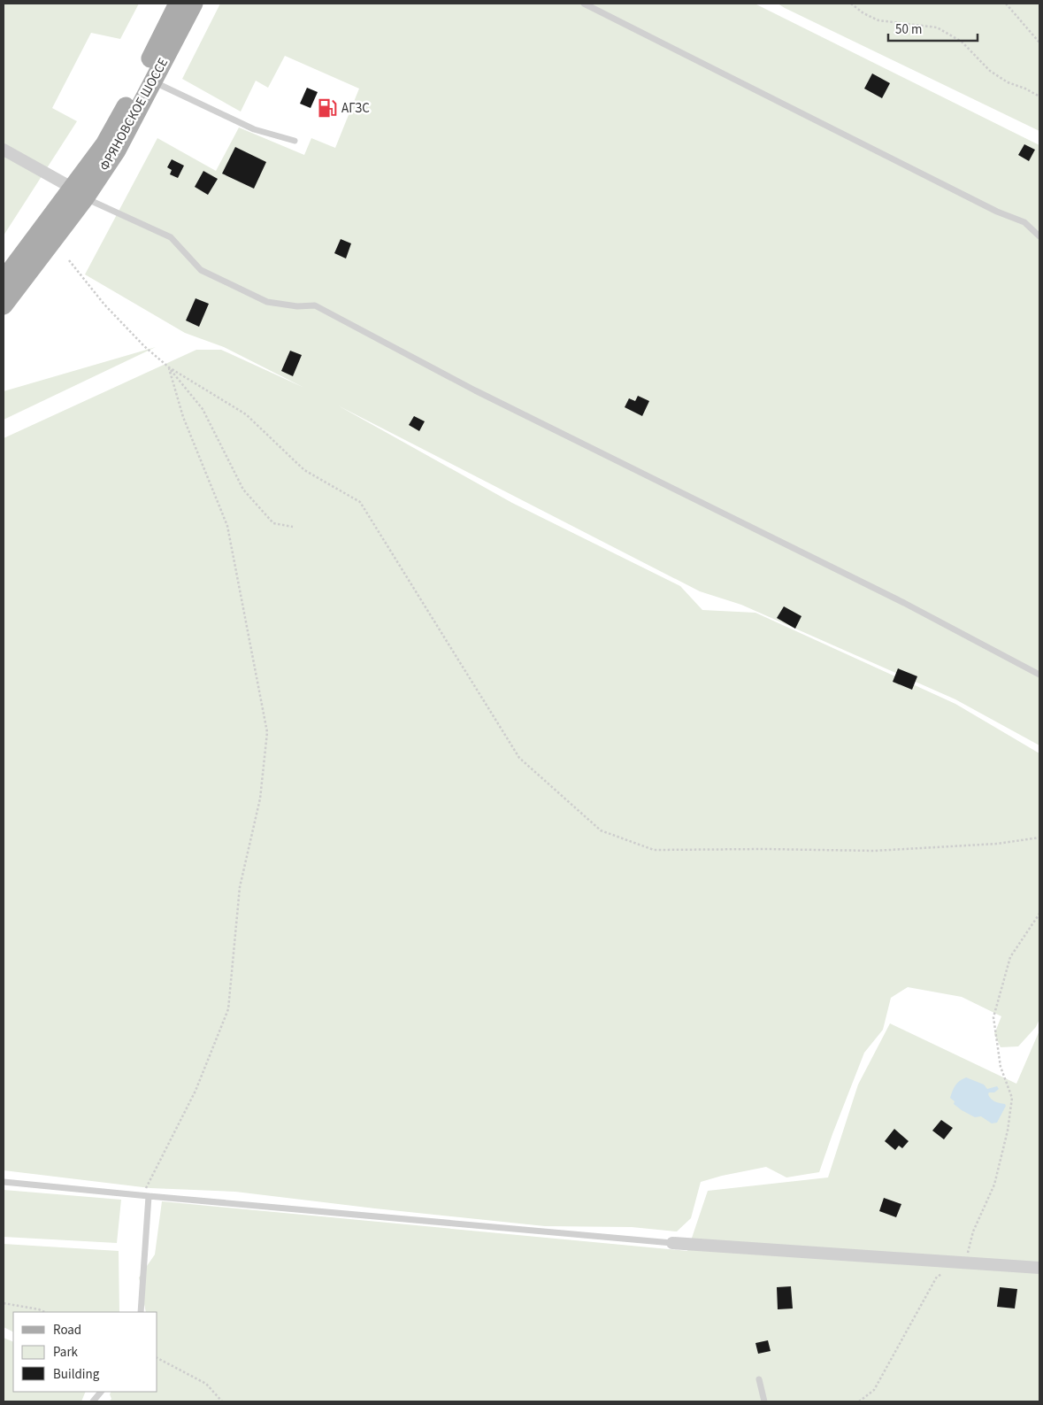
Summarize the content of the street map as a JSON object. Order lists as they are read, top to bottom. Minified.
{"streets":{"main road":["ФРЯНОВСКОЕ ШОССЕ"]},"places":{"fuel station":["АГЗС"]},"legend":["Road","Park","Building"],"scale_bar":"50 m"}
